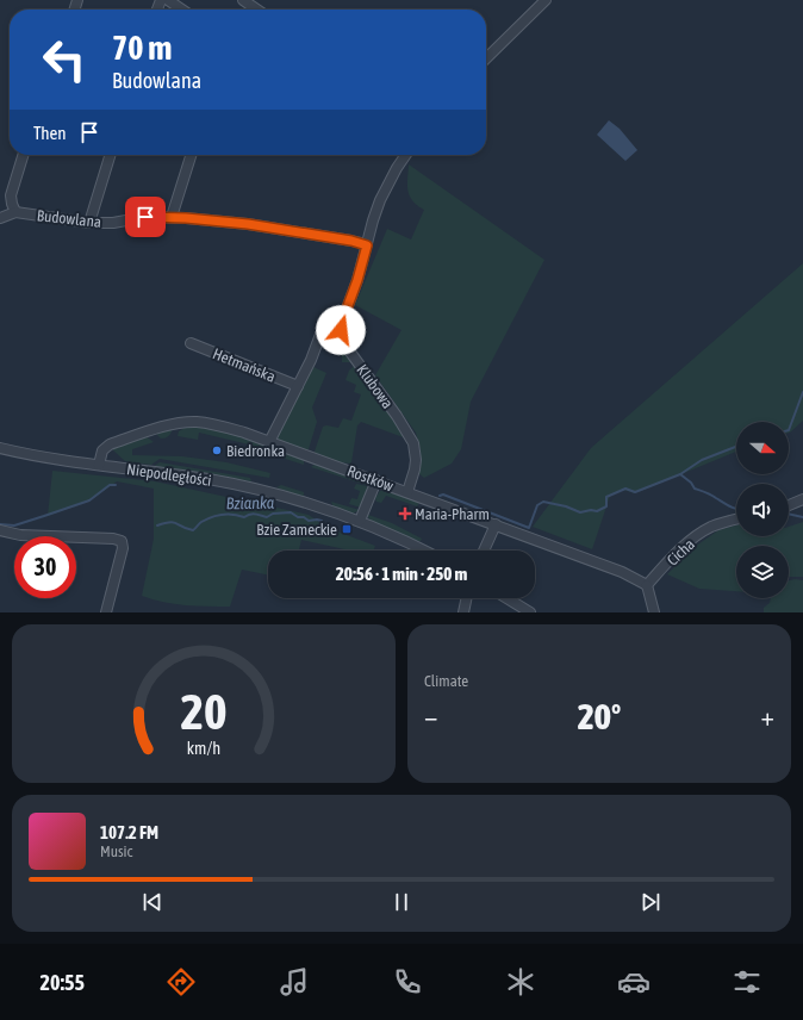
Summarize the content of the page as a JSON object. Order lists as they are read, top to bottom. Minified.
{"streets":{"street":["Budowlana","Hetmańska","Klubowa","Niepodległości","Rostków","Cicha"]},"crossings":[["Budowlana","Klubowa"],["Klubowa","Rostków"],["Niepodległości","Rostków"],["Rostków","Cicha"]],"water":["Bzianka"],"places":{"other":["Biedronka"],"health":["Maria-Pharm"],"transit":["Bzie Zameckie"]},"north":"right","page":{"turn":["70 m","Budowlana"],"then":"Then","limit":"30","trip":"20:56 · 1 min · 250 m","tile":"Climate","heat":["−","20°","+"],"song":["107.2 FM","Music"],"tabs":"20:55","gauge":["20","km/h"]}}
